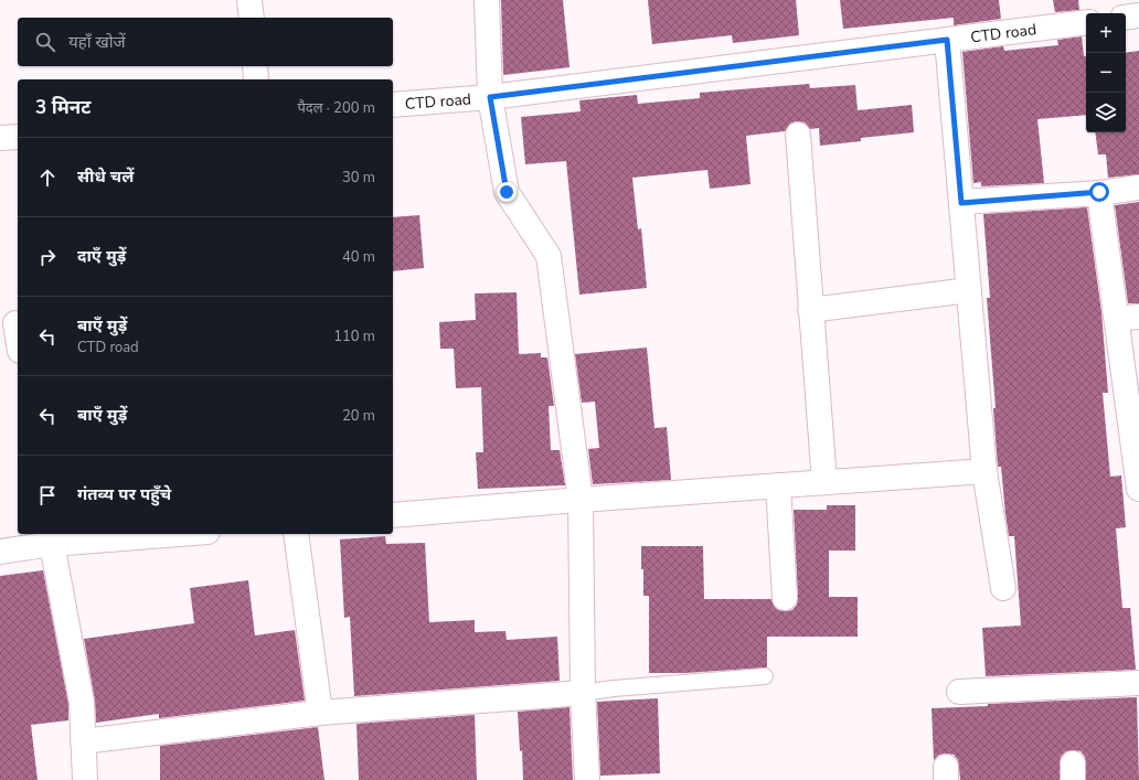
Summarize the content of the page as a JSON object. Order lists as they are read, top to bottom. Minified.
{"streets":{"street":["CTD road"]},"page":{"map_buttons":["+","−"],"search":"यहाँ खोजें","heading":["3 मिनट","पैदल · 200 m"],"list":[["सीधे चलें","30 m"],["दाएँ मुड़ें","40 m"],["बाएँ मुड़ें","CTD road","110 m"],["बाएँ मुड़ें","20 m"],"गंतव्य पर पहुँचे"]}}
